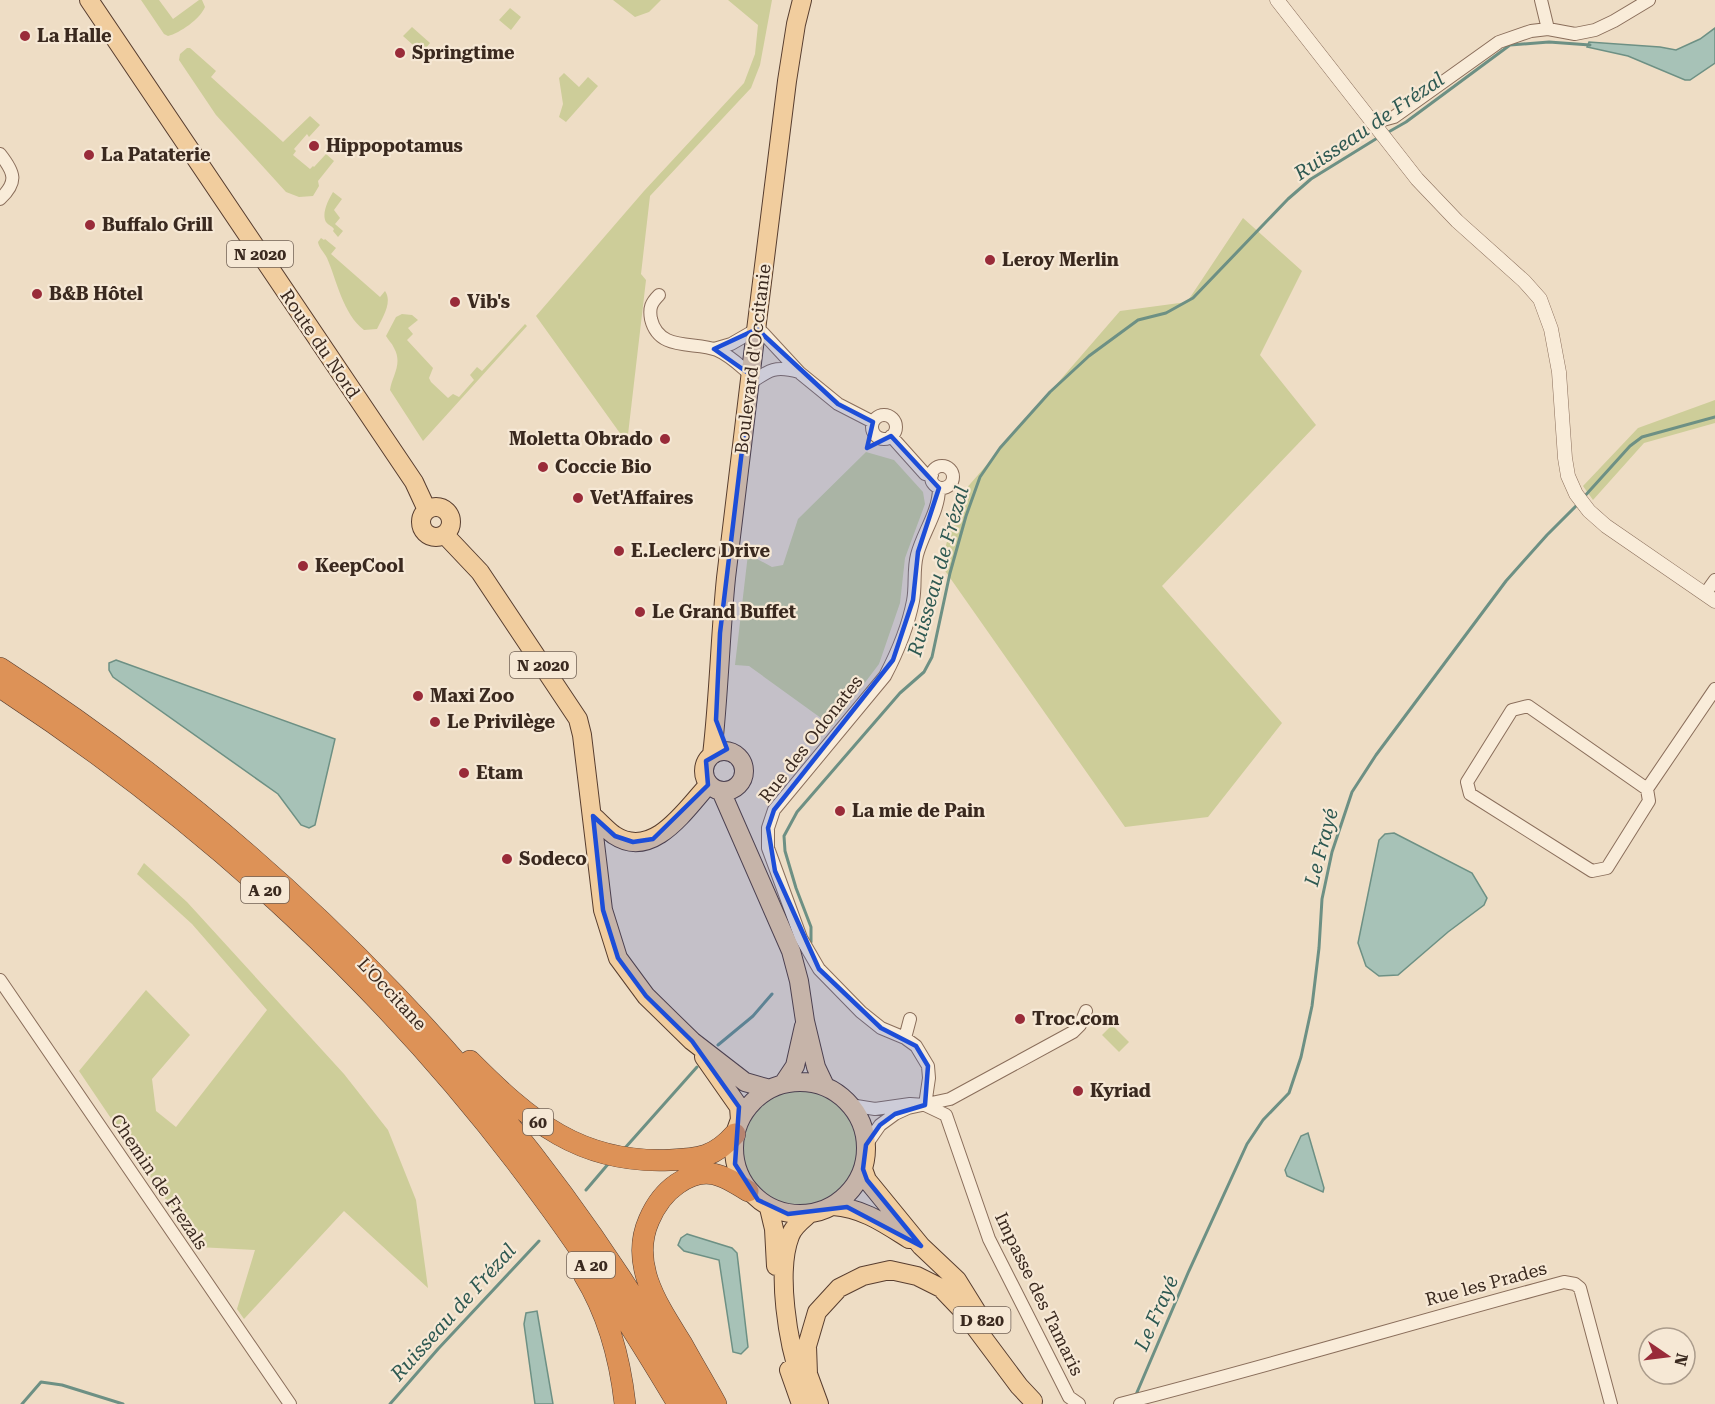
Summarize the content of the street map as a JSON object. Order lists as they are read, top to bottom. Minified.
{"streets":{"highway":["A 20","L'Occitane","60"],"main road":["N 2020","Route du Nord","Boulevard d'Occitanie","D 820"],"street":["Rue des Odonates","Chemin de Frezals","Rue les Prades","Impasse des Tamaris"]},"crossings":[["N 2020","Route du Nord"],["N 2020","Boulevard d'Occitanie"],["N 2020","60"],["N 2020","D 820"],["Boulevard d'Occitanie","60"],["Boulevard d'Occitanie","D 820"],["Rue des Odonates","Impasse des Tamaris"],["L'Occitane","60"],["60","D 820"]],"water":["Ruisseau de Frézal","Le Frayé"],"places":["La Halle","Springtime","Hippopotamus","La Pataterie","Buffalo Grill","Leroy Merlin","B&B Hôtel","Vib's","Moletta Obrado","Coccie Bio","Vet'Affaires","E.Leclerc Drive","KeepCool","Le Grand Buffet","Maxi Zoo","Le Privilège","Etam","La mie de Pain","Sodeco","Troc.com","Kyriad"],"north":"right"}
